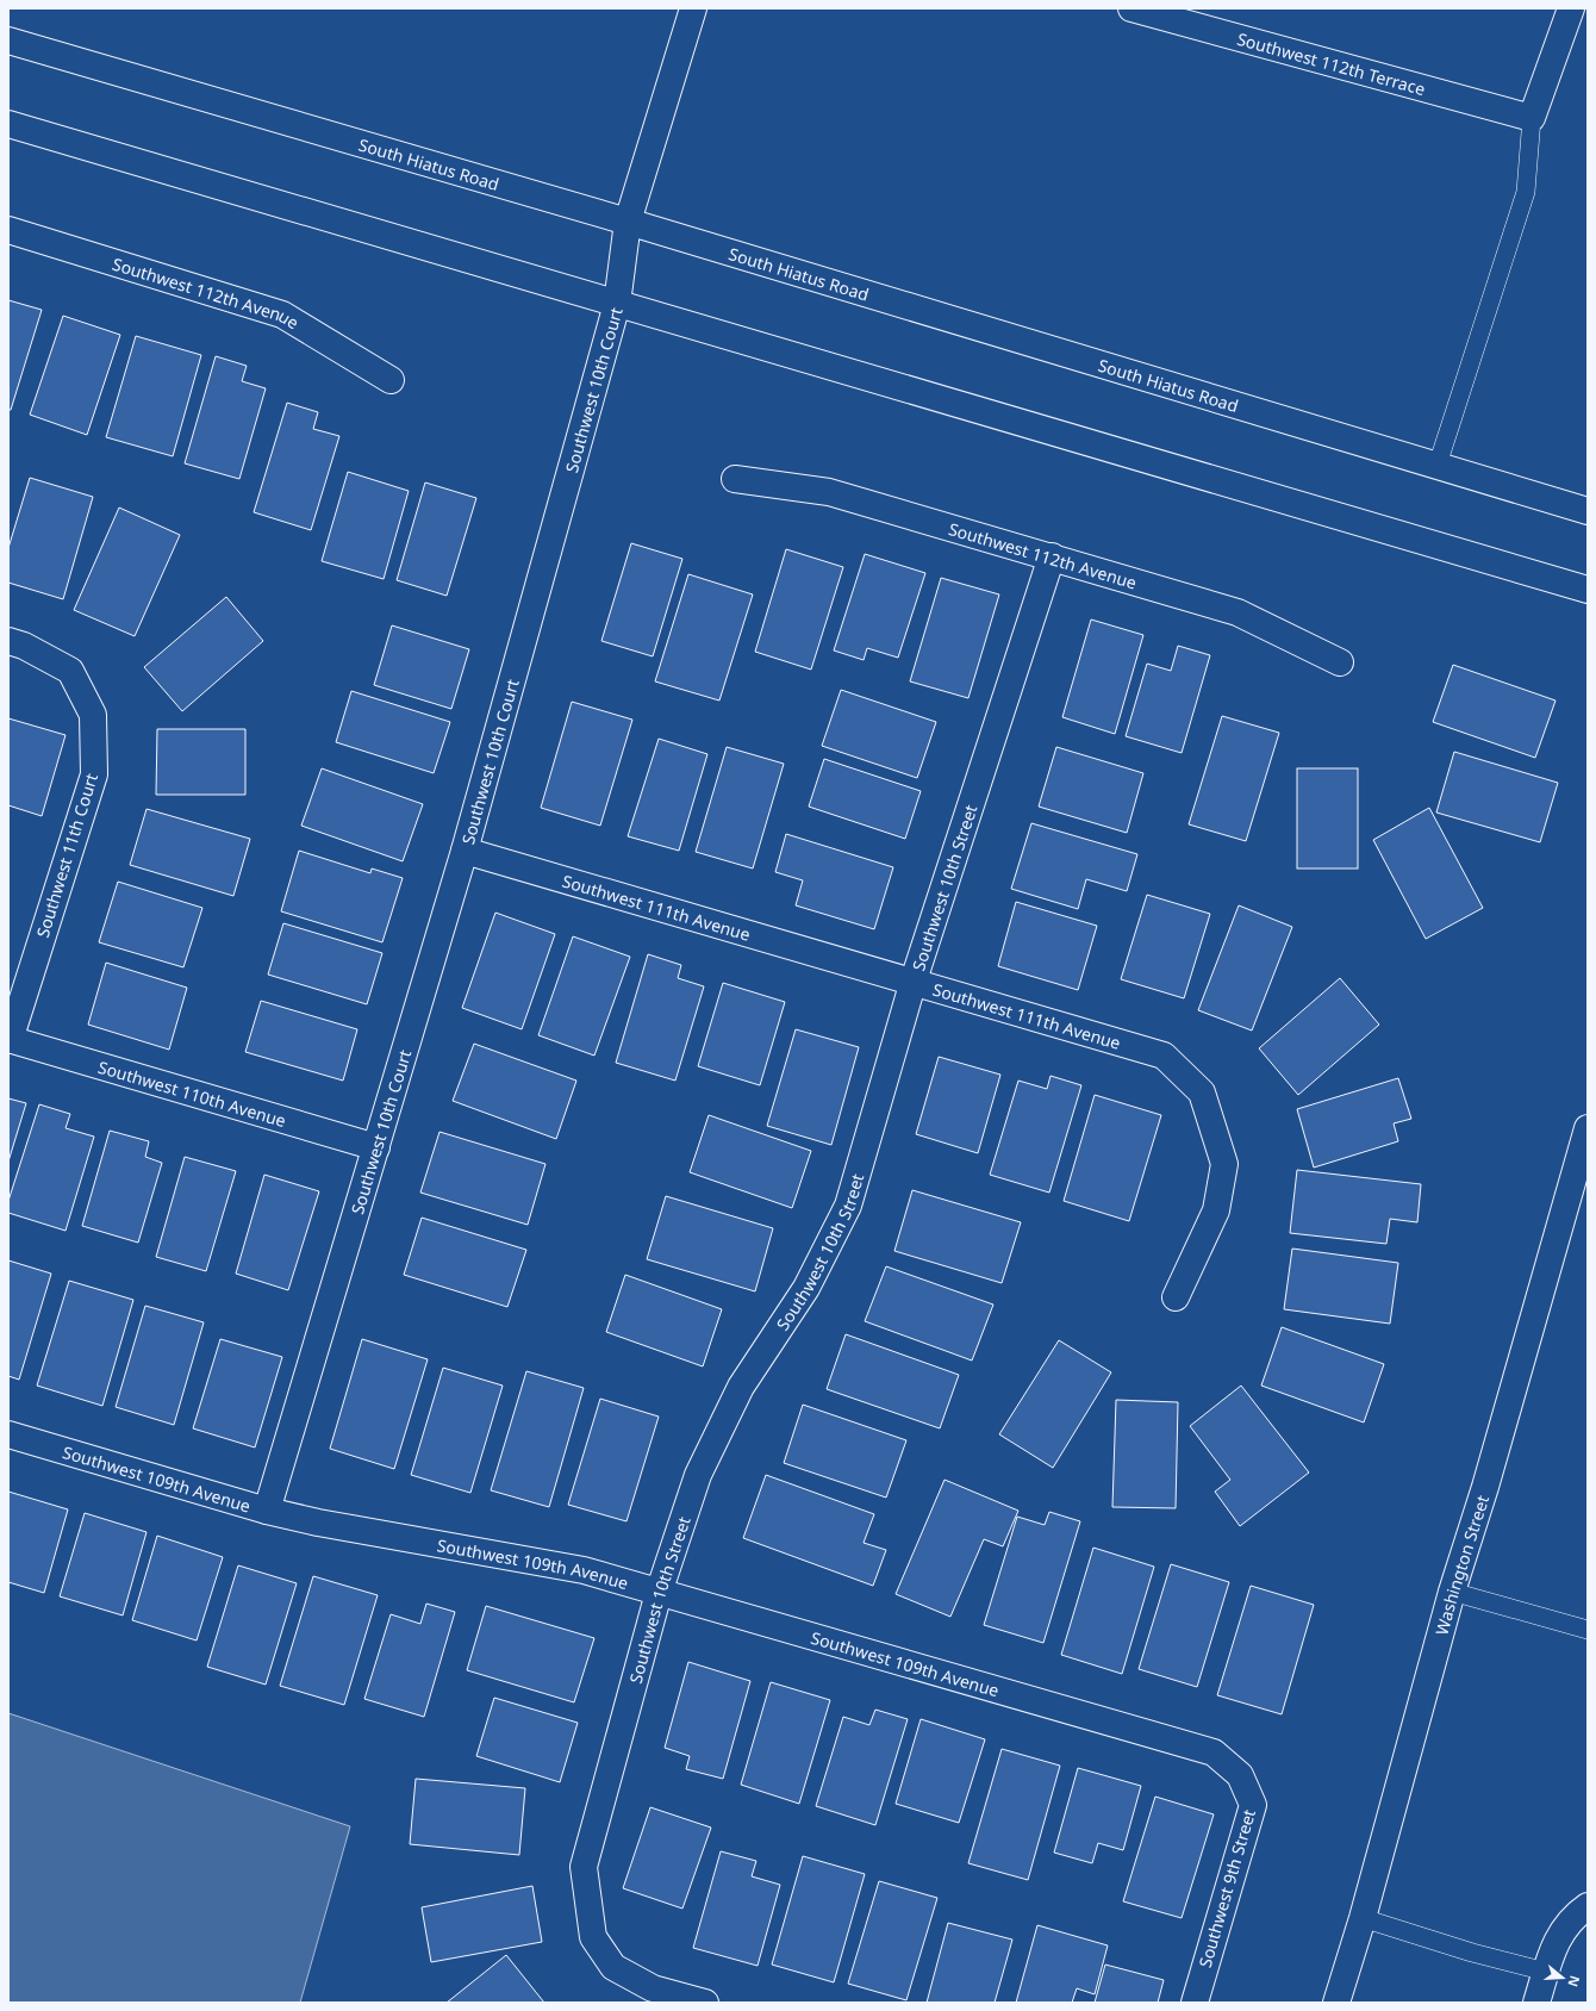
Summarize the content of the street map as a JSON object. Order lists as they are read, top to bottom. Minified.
{"streets":{"street":["Southwest 112th Terrace","South Hiatus Road","Southwest 112th Avenue","Southwest 10th Court","Southwest 11th Court","Southwest 10th Street","Southwest 111th Avenue","Southwest 110th Avenue","Southwest 109th Avenue","Washington Street","Southwest 9th Street"]},"crossings":[["South Hiatus Road","Southwest 10th Court"],["Southwest 112th Avenue","Southwest 10th Street"],["Southwest 10th Court","Southwest 111th Avenue"],["Southwest 10th Court","Southwest 110th Avenue"],["Southwest 10th Court","Southwest 109th Avenue"],["Southwest 11th Court","Southwest 110th Avenue"],["Southwest 10th Street","Southwest 111th Avenue"],["Southwest 10th Street","Southwest 109th Avenue"],["Southwest 109th Avenue","Southwest 9th Street"]],"north":"right"}
